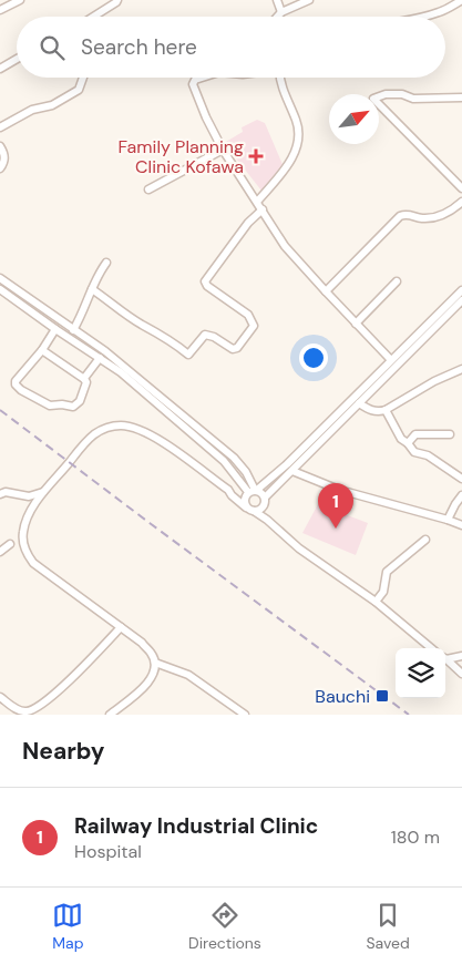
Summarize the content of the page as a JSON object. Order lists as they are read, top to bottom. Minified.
{"places":{"health":["Family Planning Clinic Kofawa"],"transit":["Bauchi"]},"north":"top right","page":{"search":"Search here","pins":"1","heading":"Nearby","list":[{"mark":"1","name":"Railway Industrial Clinic","note":"Hospital","value":"180 m"}],"nav":["Map","Directions","Saved"]}}
